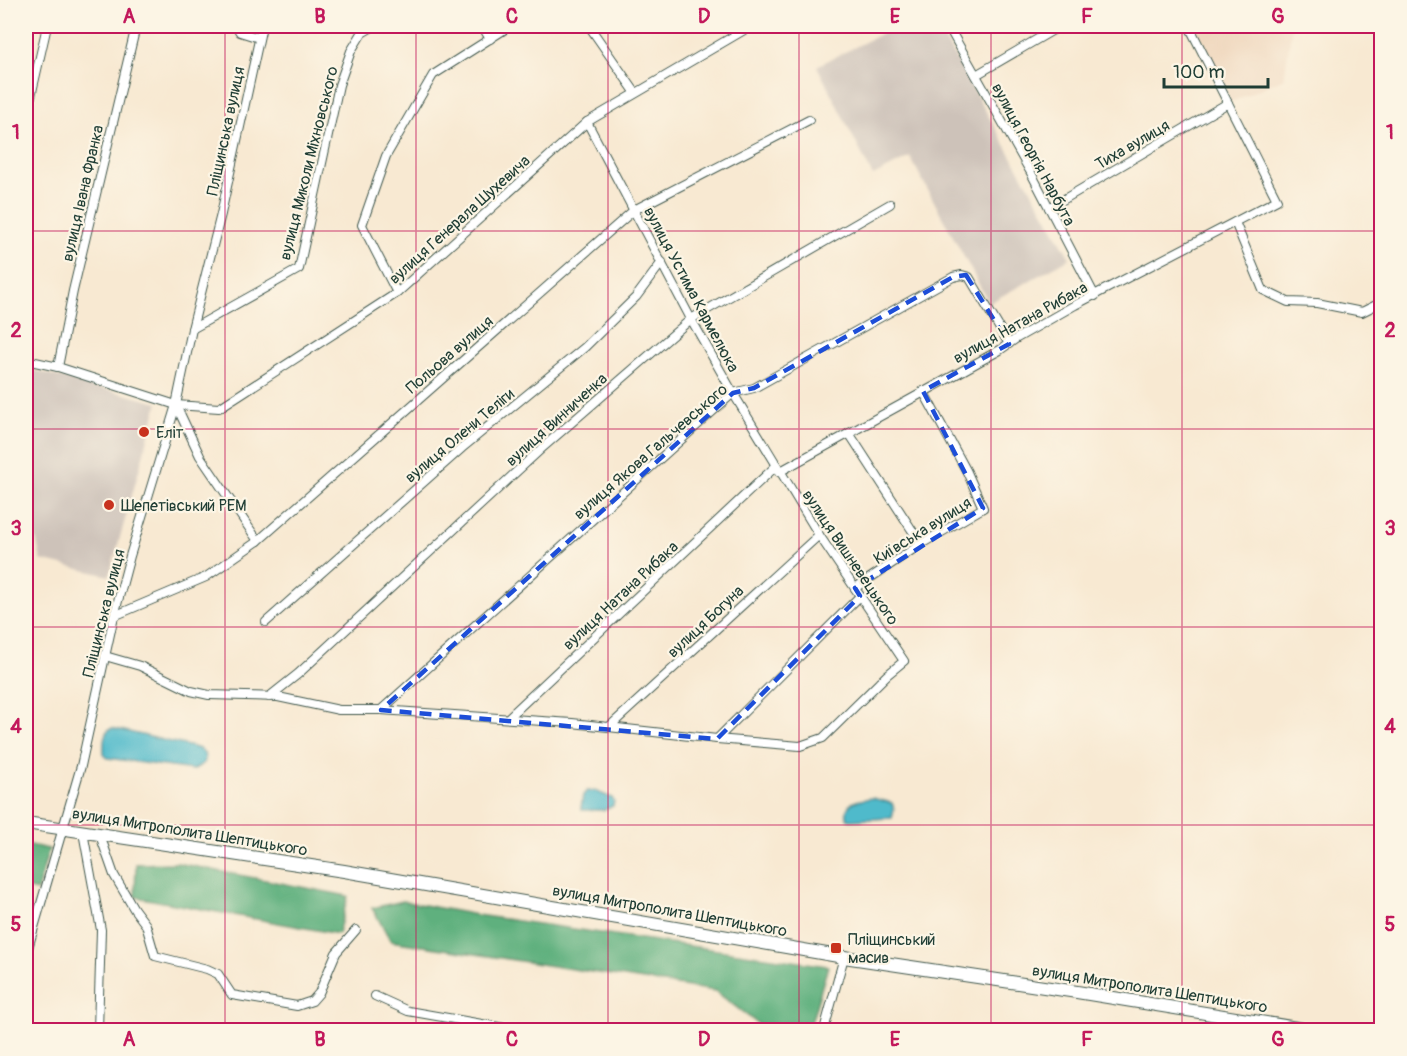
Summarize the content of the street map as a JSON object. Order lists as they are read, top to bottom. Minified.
{"streets":{"main road":["вулиця Митрополита Шептицького"],"street":["Пліщинська вулиця","Тиха вулиця","вулиця Георгія Нарбута","вулиця Миколи Міхновського","вулиця Івана Франка","вулиця Генерала Шухевича","вулиця Устима Кармелюка","вулиця Натана Рибака","Польова вулиця","вулиця Винниченка","вулиця Олени Теліги","вулиця Якова Гальчевського","Київська вулиця","вулиця Вишневецького","вулиця Богуна"]},"crossings":[["Пліщинська вулиця","вулиця Миколи Міхновського"],["Пліщинська вулиця","вулиця Генерала Шухевича"],["Пліщинська вулиця","Польова вулиця"],["Пліщинська вулиця","вулиця Митрополита Шептицького"],["Тиха вулиця","вулиця Георгія Нарбута"],["Тиха вулиця","вулиця Натана Рибака"],["вулиця Георгія Нарбута","вулиця Натана Рибака"],["вулиця Генерала Шухевича","вулиця Устима Кармелюка"],["вулиця Устима Кармелюка","вулиця Натана Рибака"],["вулиця Устима Кармелюка","Польова вулиця"],["вулиця Устима Кармелюка","вулиця Винниченка"],["вулиця Устима Кармелюка","вулиця Олени Теліги"],["вулиця Устима Кармелюка","вулиця Якова Гальчевського"],["вулиця Устима Кармелюка","вулиця Вишневецького"],["вулиця Натана Рибака","вулиця Якова Гальчевського"],["вулиця Натана Рибака","Київська вулиця"],["вулиця Натана Рибака","вулиця Вишневецького"],["Київська вулиця","вулиця Вишневецького"],["вулиця Вишневецького","вулиця Богуна"]],"places":{"other":["Еліт","Шепетівський РЕМ"],"transit":["Пліщинський масив"]},"scale_bar":"100 m","grid":{"columns":["A","B","C","D","E","F","G"],"rows":["1","2","3","4","5"]}}
